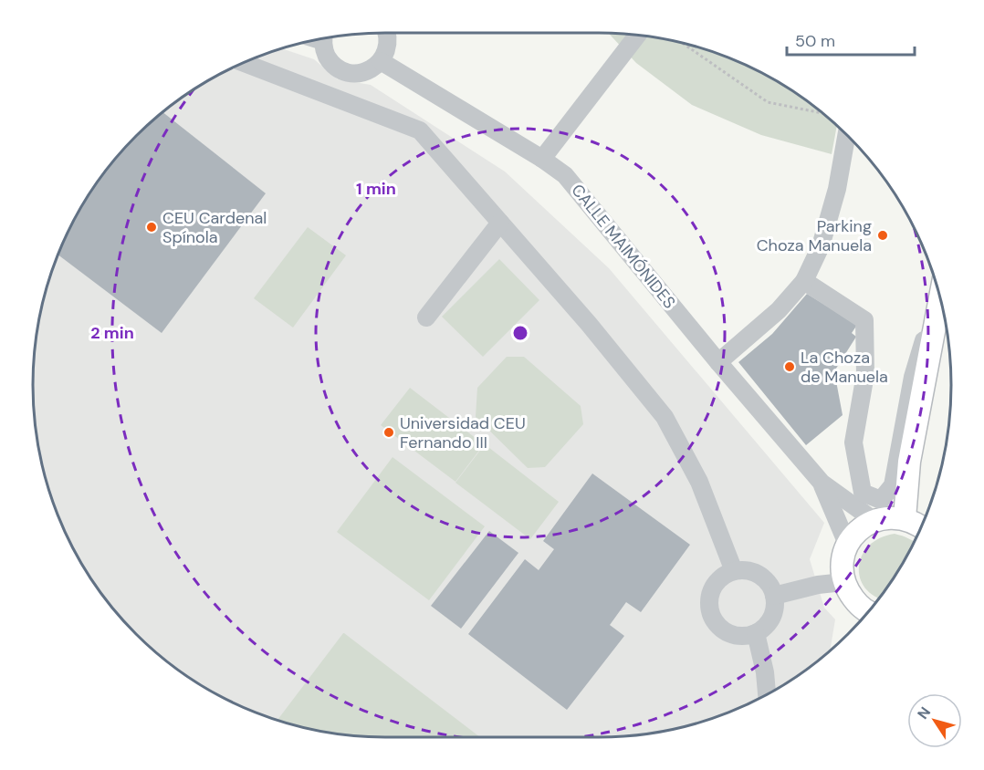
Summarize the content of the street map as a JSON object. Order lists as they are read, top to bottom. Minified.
{"streets":{"street":["CALLE MAIMÓNIDES"]},"places":["CEU Cardenal Spínola","Parking Choza Manuela","La Choza de Manuela","Universidad CEU Fernando III"],"scale_bar":"50 m","north":"top left","rings":["1 min","2 min"]}
